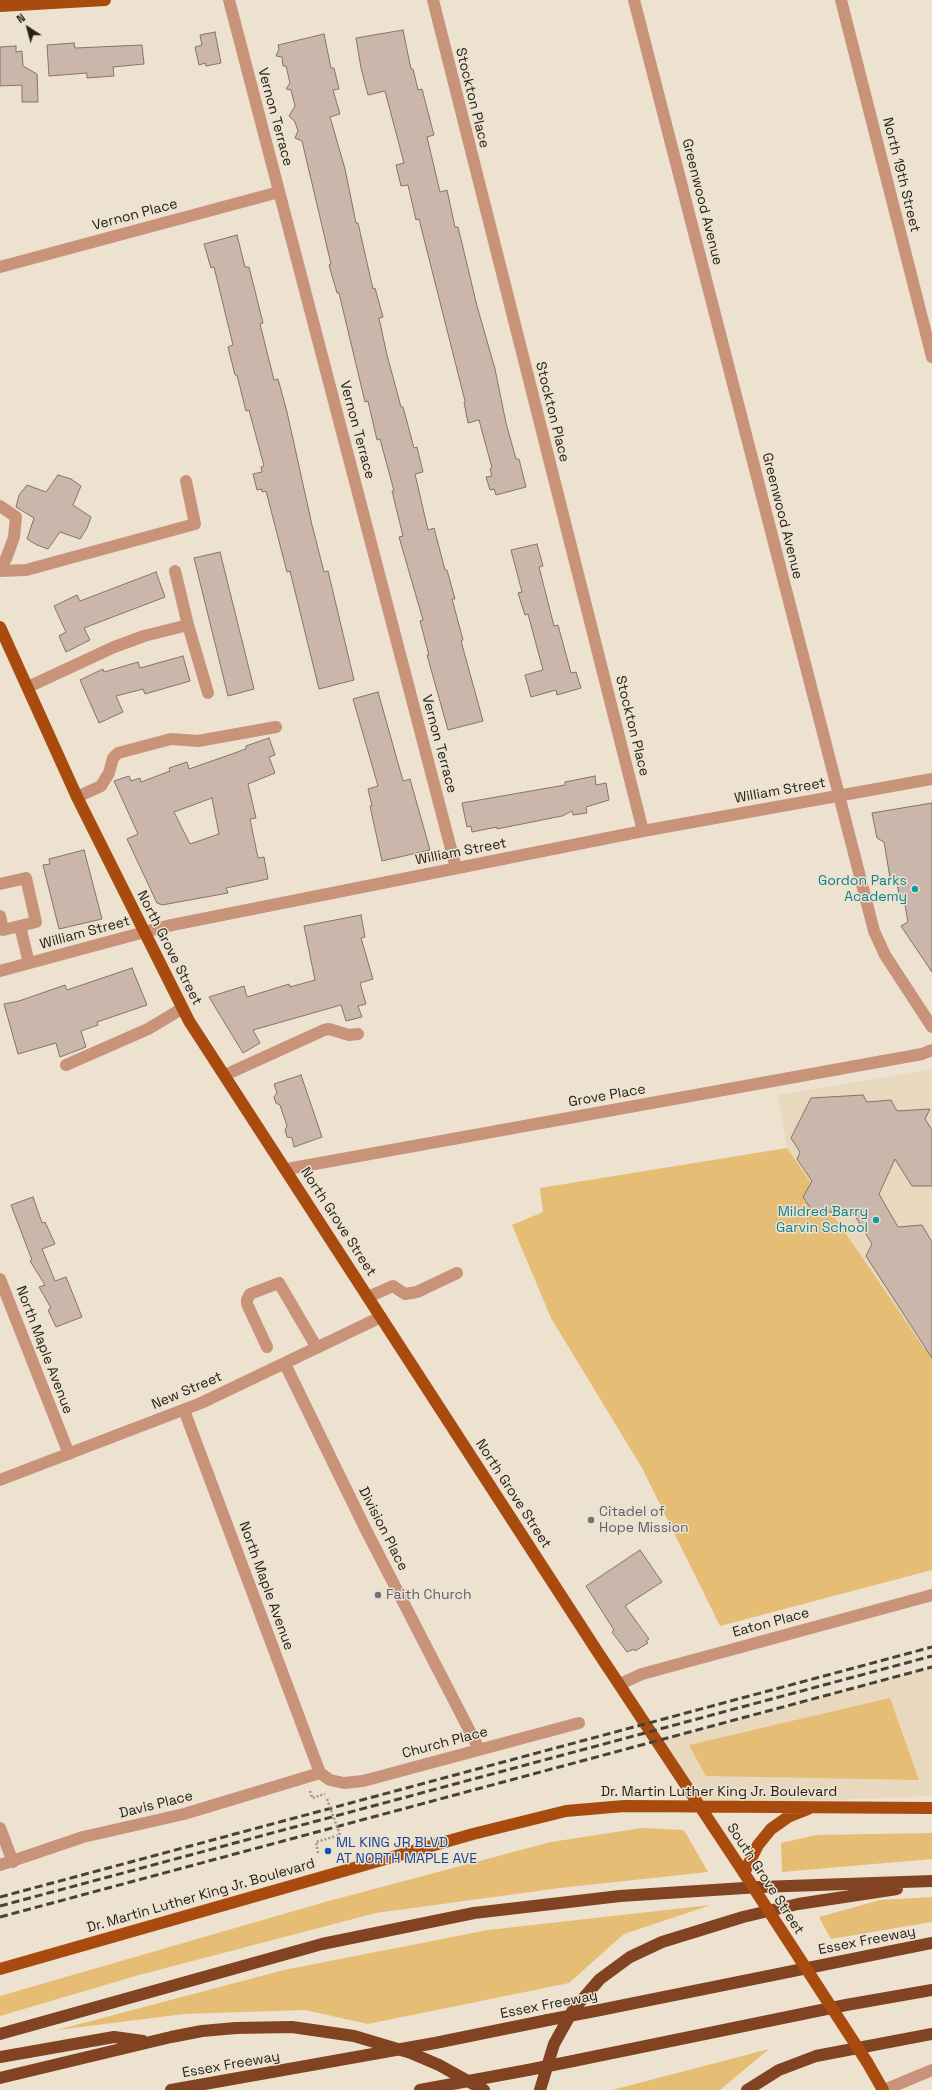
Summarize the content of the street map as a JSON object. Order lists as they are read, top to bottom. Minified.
{"streets":{"highway":["Essex Freeway"],"main road":["North Grove Street","Dr. Martin Luther King Jr. Boulevard","South Grove Street"],"street":["Stockton Place","Vernon Terrace","North 19th Street","Greenwood Avenue","Vernon Place","William Street","Grove Place","North Maple Avenue","New Street","Division Place","Eaton Place","Church Place","Davis Place"]},"crossings":[["Stockton Place","William Street"],["Vernon Terrace","Vernon Place"],["Vernon Terrace","William Street"],["Greenwood Avenue","William Street"],["William Street","North Grove Street"],["North Grove Street","Grove Place"],["North Grove Street","New Street"],["North Grove Street","Eaton Place"],["North Grove Street","Dr. Martin Luther King Jr. Boulevard"],["North Grove Street","South Grove Street"],["North Maple Avenue","New Street"],["North Maple Avenue","Church Place"],["North Maple Avenue","Davis Place"],["New Street","Division Place"],["Division Place","Church Place"],["Church Place","Davis Place"],["Dr. Martin Luther King Jr. Boulevard","South Grove Street"]],"places":["Gordon Parks Academy","Mildred Barry Garvin School","Citadel of Hope Mission","Faith Church","ML KING JR BLVD AT NORTH MAPLE AVE"],"north":"top left"}
